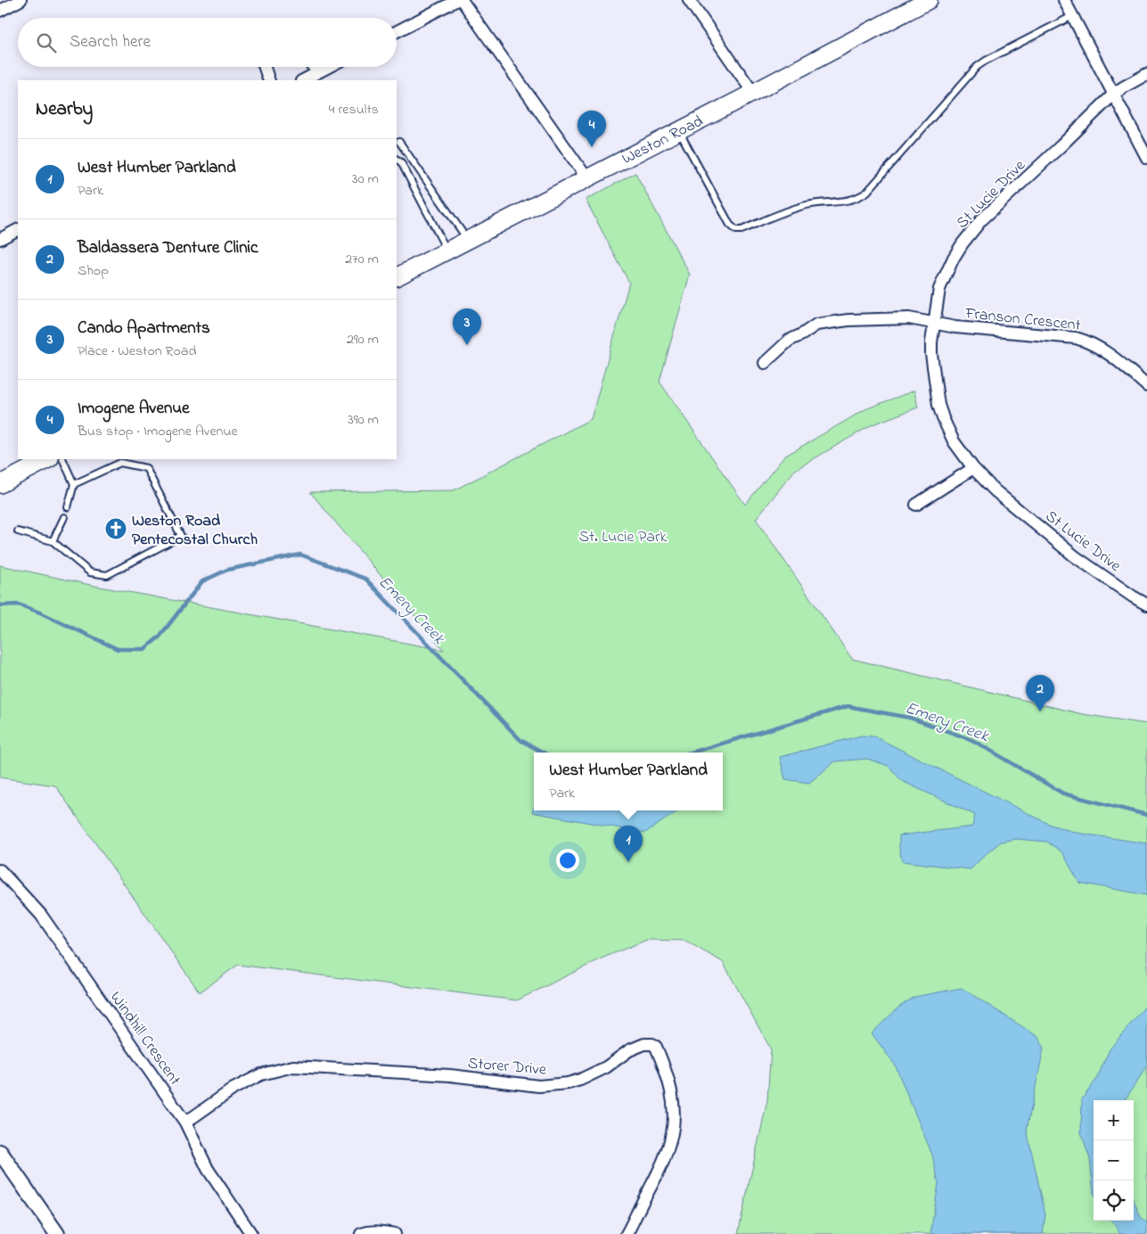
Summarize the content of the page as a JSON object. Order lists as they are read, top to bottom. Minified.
{"streets":{"main road":["Weston Road"],"street":["St Lucie Drive","Franson Crescent","Windhill Crescent","Storer Drive"]},"crossings":[["St Lucie Drive","Franson Crescent"],["Windhill Crescent","Storer Drive"]],"water":["Emery Creek"],"parks":["St. Lucie Park"],"places":{"church":["Weston Road Pentecostal Church"]},"page":{"search":"Search here","heading":["Nearby","4 results"],"pins":["4","3","2","1"],"list":[{"mark":"1","name":"West Humber Parkland","note":"Park","value":"30 m"},{"mark":"2","name":"Baldassera Denture Clinic","note":"Shop","value":"270 m"},{"mark":"3","name":"Cando Apartments","note":"Place · Weston Road","value":"290 m"},{"mark":"4","name":"Imogene Avenue","note":"Bus stop · Imogene Avenue","value":"390 m"}],"popup":["West Humber Parkland","Park"],"map_buttons":["+","−"]}}
